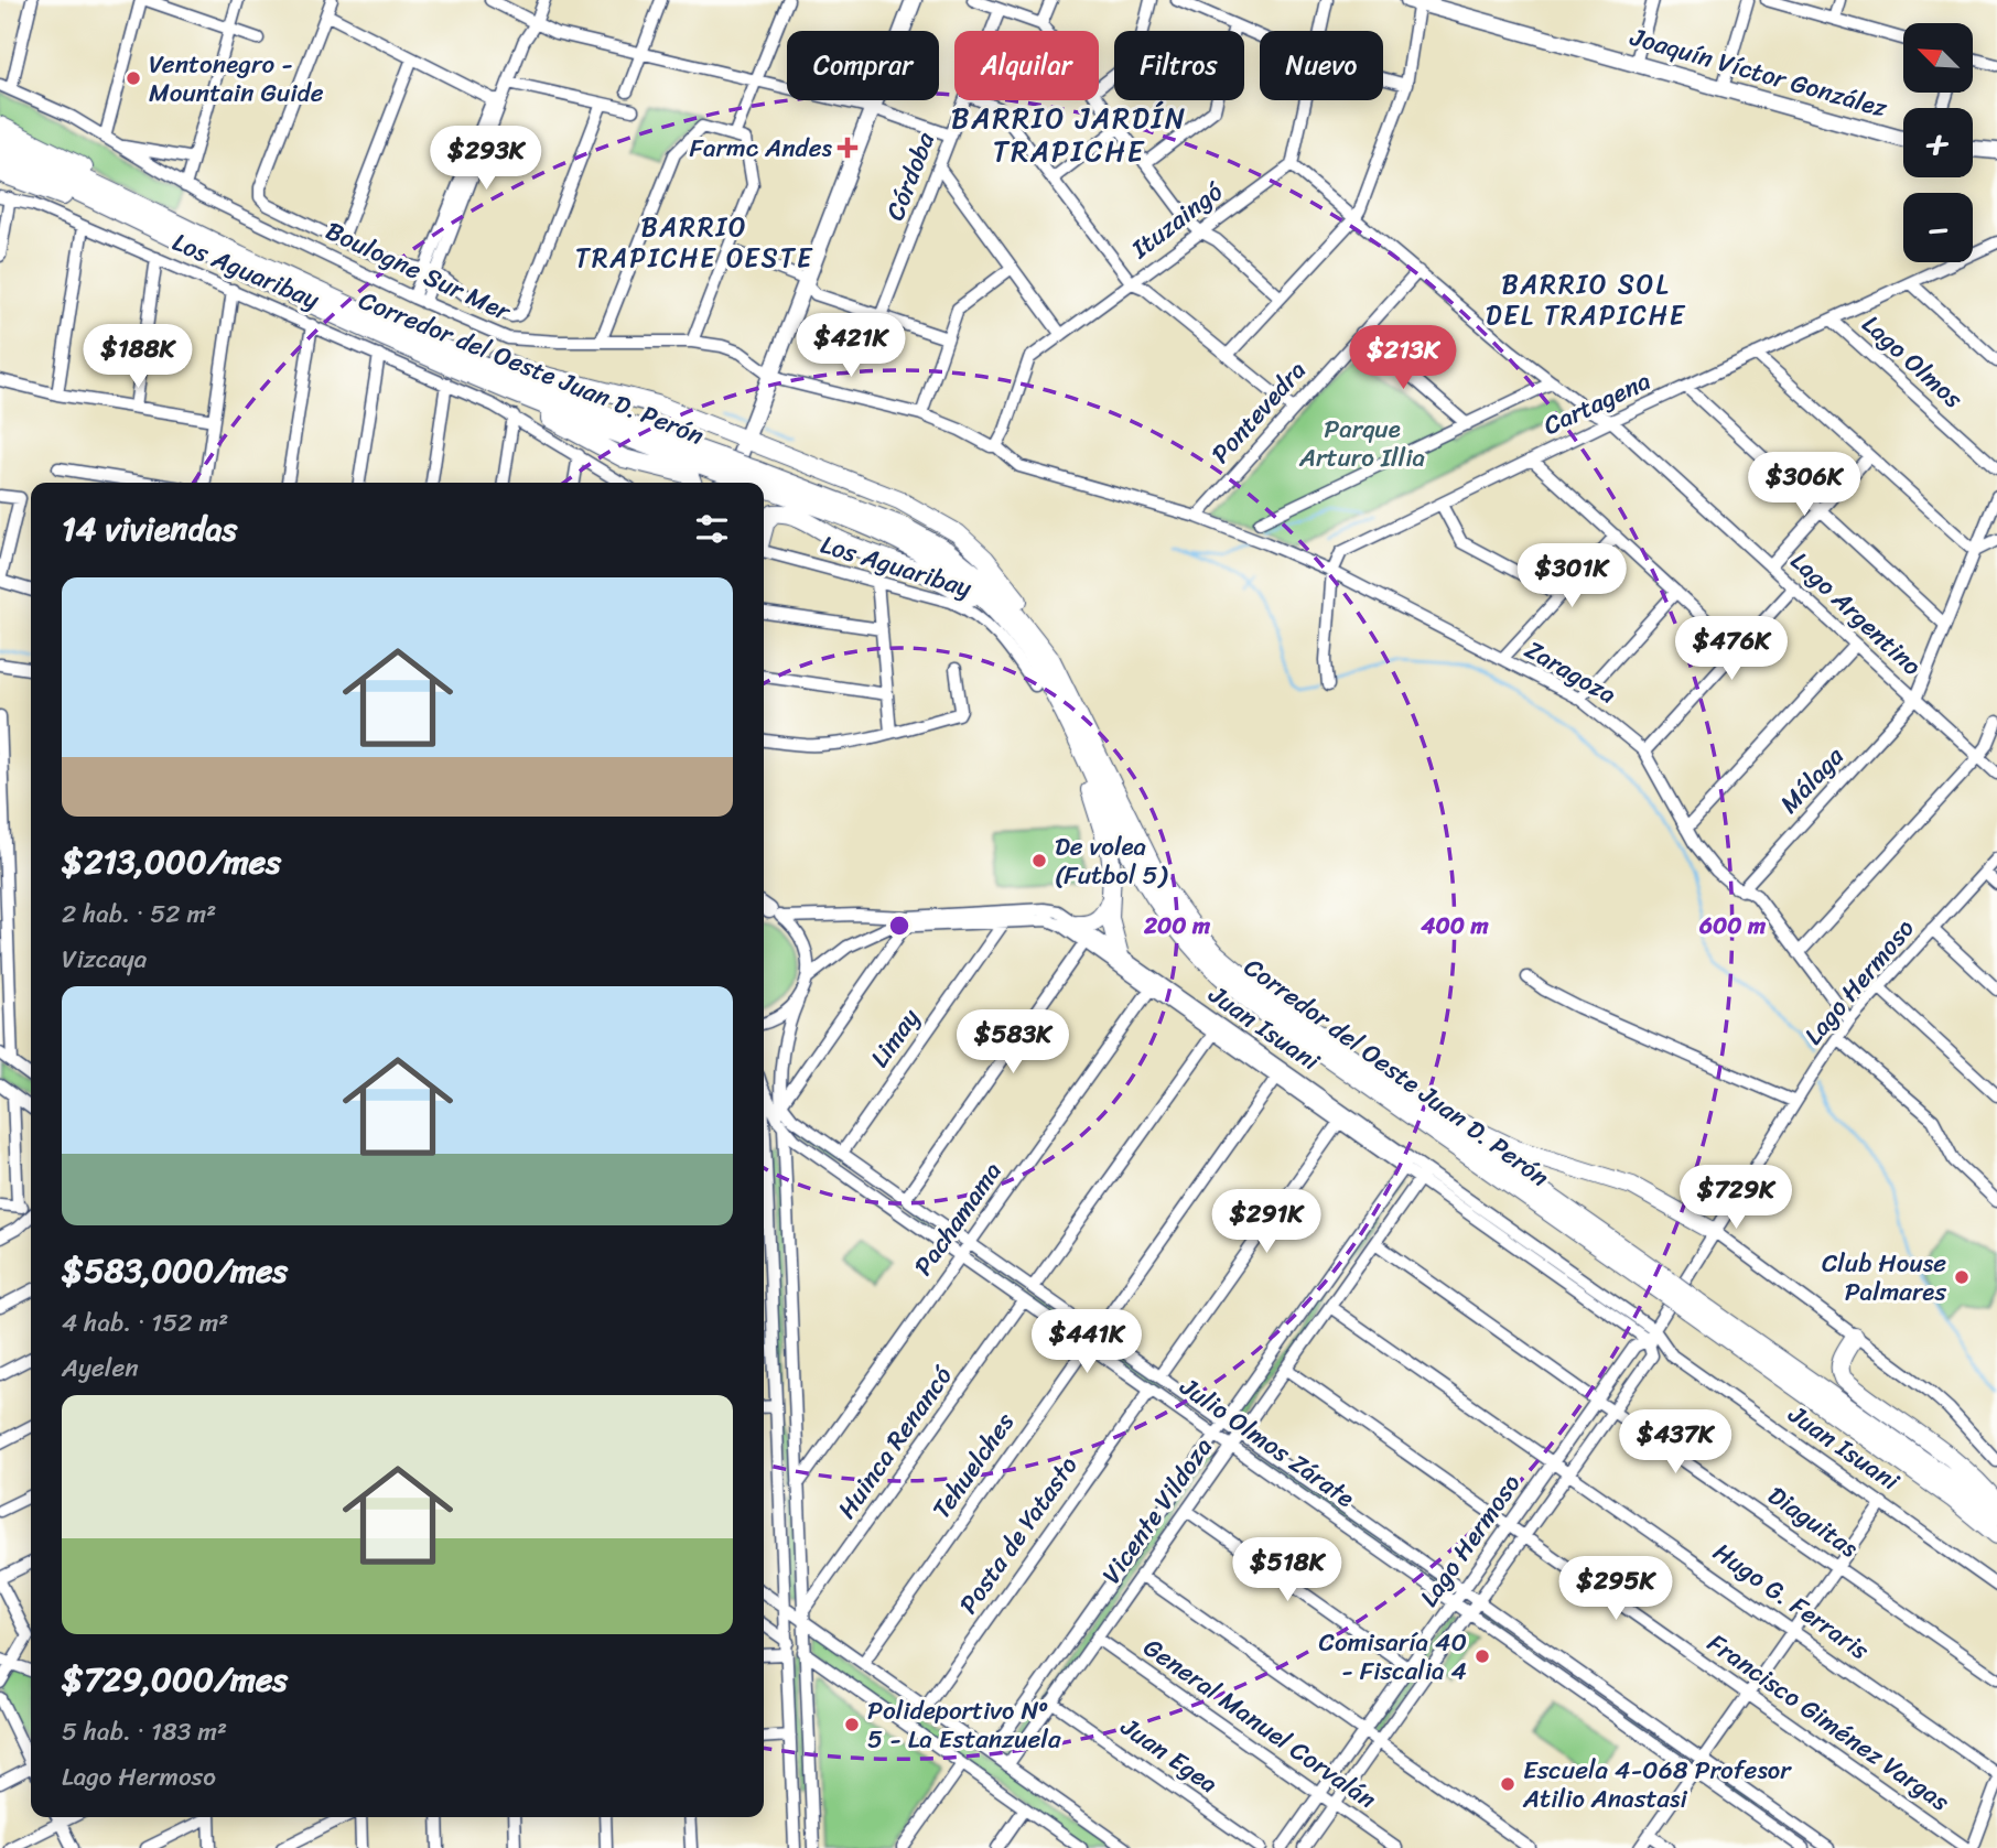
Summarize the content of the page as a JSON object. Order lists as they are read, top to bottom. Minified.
{"streets":{"highway":["Corredor del Oeste Juan D. Perón"],"main road":["Joaquín Víctor González"],"street":["Córdoba","Ituzaingó","Los Aguaribay","Boulogne Sur Mer","Lago Olmos","Cartagena","Pontevedra","Lago Argentino","Zaragoza","Málaga","Lago Hermoso","Juan Isuani","Limay","Pachamama","Huinca Renancó","Julio Olmos Zárate","Tehuelches","Vicente Vildoza","Diaguitas","Posta de Yatasto","Hugo G. Ferraris","Francisco Giménez Vargas","General Manuel Corvalán","Juan Egea"]},"crossings":[["Ituzaingó","Boulogne Sur Mer"],["Ituzaingó","Lago Argentino"],["Los Aguaribay","Corredor del Oeste Juan D. Perón"],["Boulogne Sur Mer","Pontevedra"],["Boulogne Sur Mer","Zaragoza"],["Lago Olmos","Cartagena"],["Cartagena","Lago Argentino"],["Cartagena","Zaragoza"],["Pontevedra","Lago Argentino"],["Pontevedra","Zaragoza"],["Lago Argentino","Málaga"],["Zaragoza","Málaga"],["Zaragoza","Lago Hermoso"],["Lago Hermoso","Juan Isuani"],["Lago Hermoso","Julio Olmos Zárate"],["Lago Hermoso","Diaguitas"],["Lago Hermoso","Hugo G. Ferraris"],["Lago Hermoso","Francisco Giménez Vargas"],["Lago Hermoso","General Manuel Corvalán"],["Juan Isuani","Limay"],["Juan Isuani","Pachamama"],["Juan Isuani","Tehuelches"],["Juan Isuani","Vicente Vildoza"],["Limay","Julio Olmos Zárate"],["Pachamama","Julio Olmos Zárate"],["Huinca Renancó","Julio Olmos Zárate"],["Julio Olmos Zárate","Tehuelches"],["Julio Olmos Zárate","Vicente Vildoza"],["Julio Olmos Zárate","Posta de Yatasto"],["Vicente Vildoza","Diaguitas"],["Vicente Vildoza","Hugo G. Ferraris"],["Vicente Vildoza","Francisco Giménez Vargas"],["Vicente Vildoza","General Manuel Corvalán"],["Vicente Vildoza","Juan Egea"]],"districts":["BARRIO JARDÍN TRAPICHE","BARRIO TRAPICHE OESTE","BARRIO SOL DEL TRAPICHE"],"parks":["Parque Arturo Illia"],"places":{"other":["Ventonegro - Mountain Guide","De volea (Futbol 5)","Club House Palmares","Comisaría 40 - Fiscalia 4","Polideportivo Nº 5 - La Estanzuela","Escuela 4-068 Profesor Atilio Anastasi"],"health":["Farmc Andes"]},"north":"top left","page":{"map_buttons":["+","−"],"chip":["Comprar","Alquilar","Filtros","Nuevo"],"price":["$293K","$421K","$188K","$213K","$306K","$301K","$476K","$583K","$729K","$291K","$441K","$437K","$518K","$295K"],"heading":"14 viviendas","list":[{"name":"$213,000/mes","note":"2 hab. · 52 m² · Vizcaya"},{"name":"$583,000/mes","note":"4 hab. · 152 m² · Ayelen"},{"name":"$729,000/mes","note":"5 hab. · 183 m² · Lago Hermoso"}]},"rings":["200 m","400 m","600 m"]}
